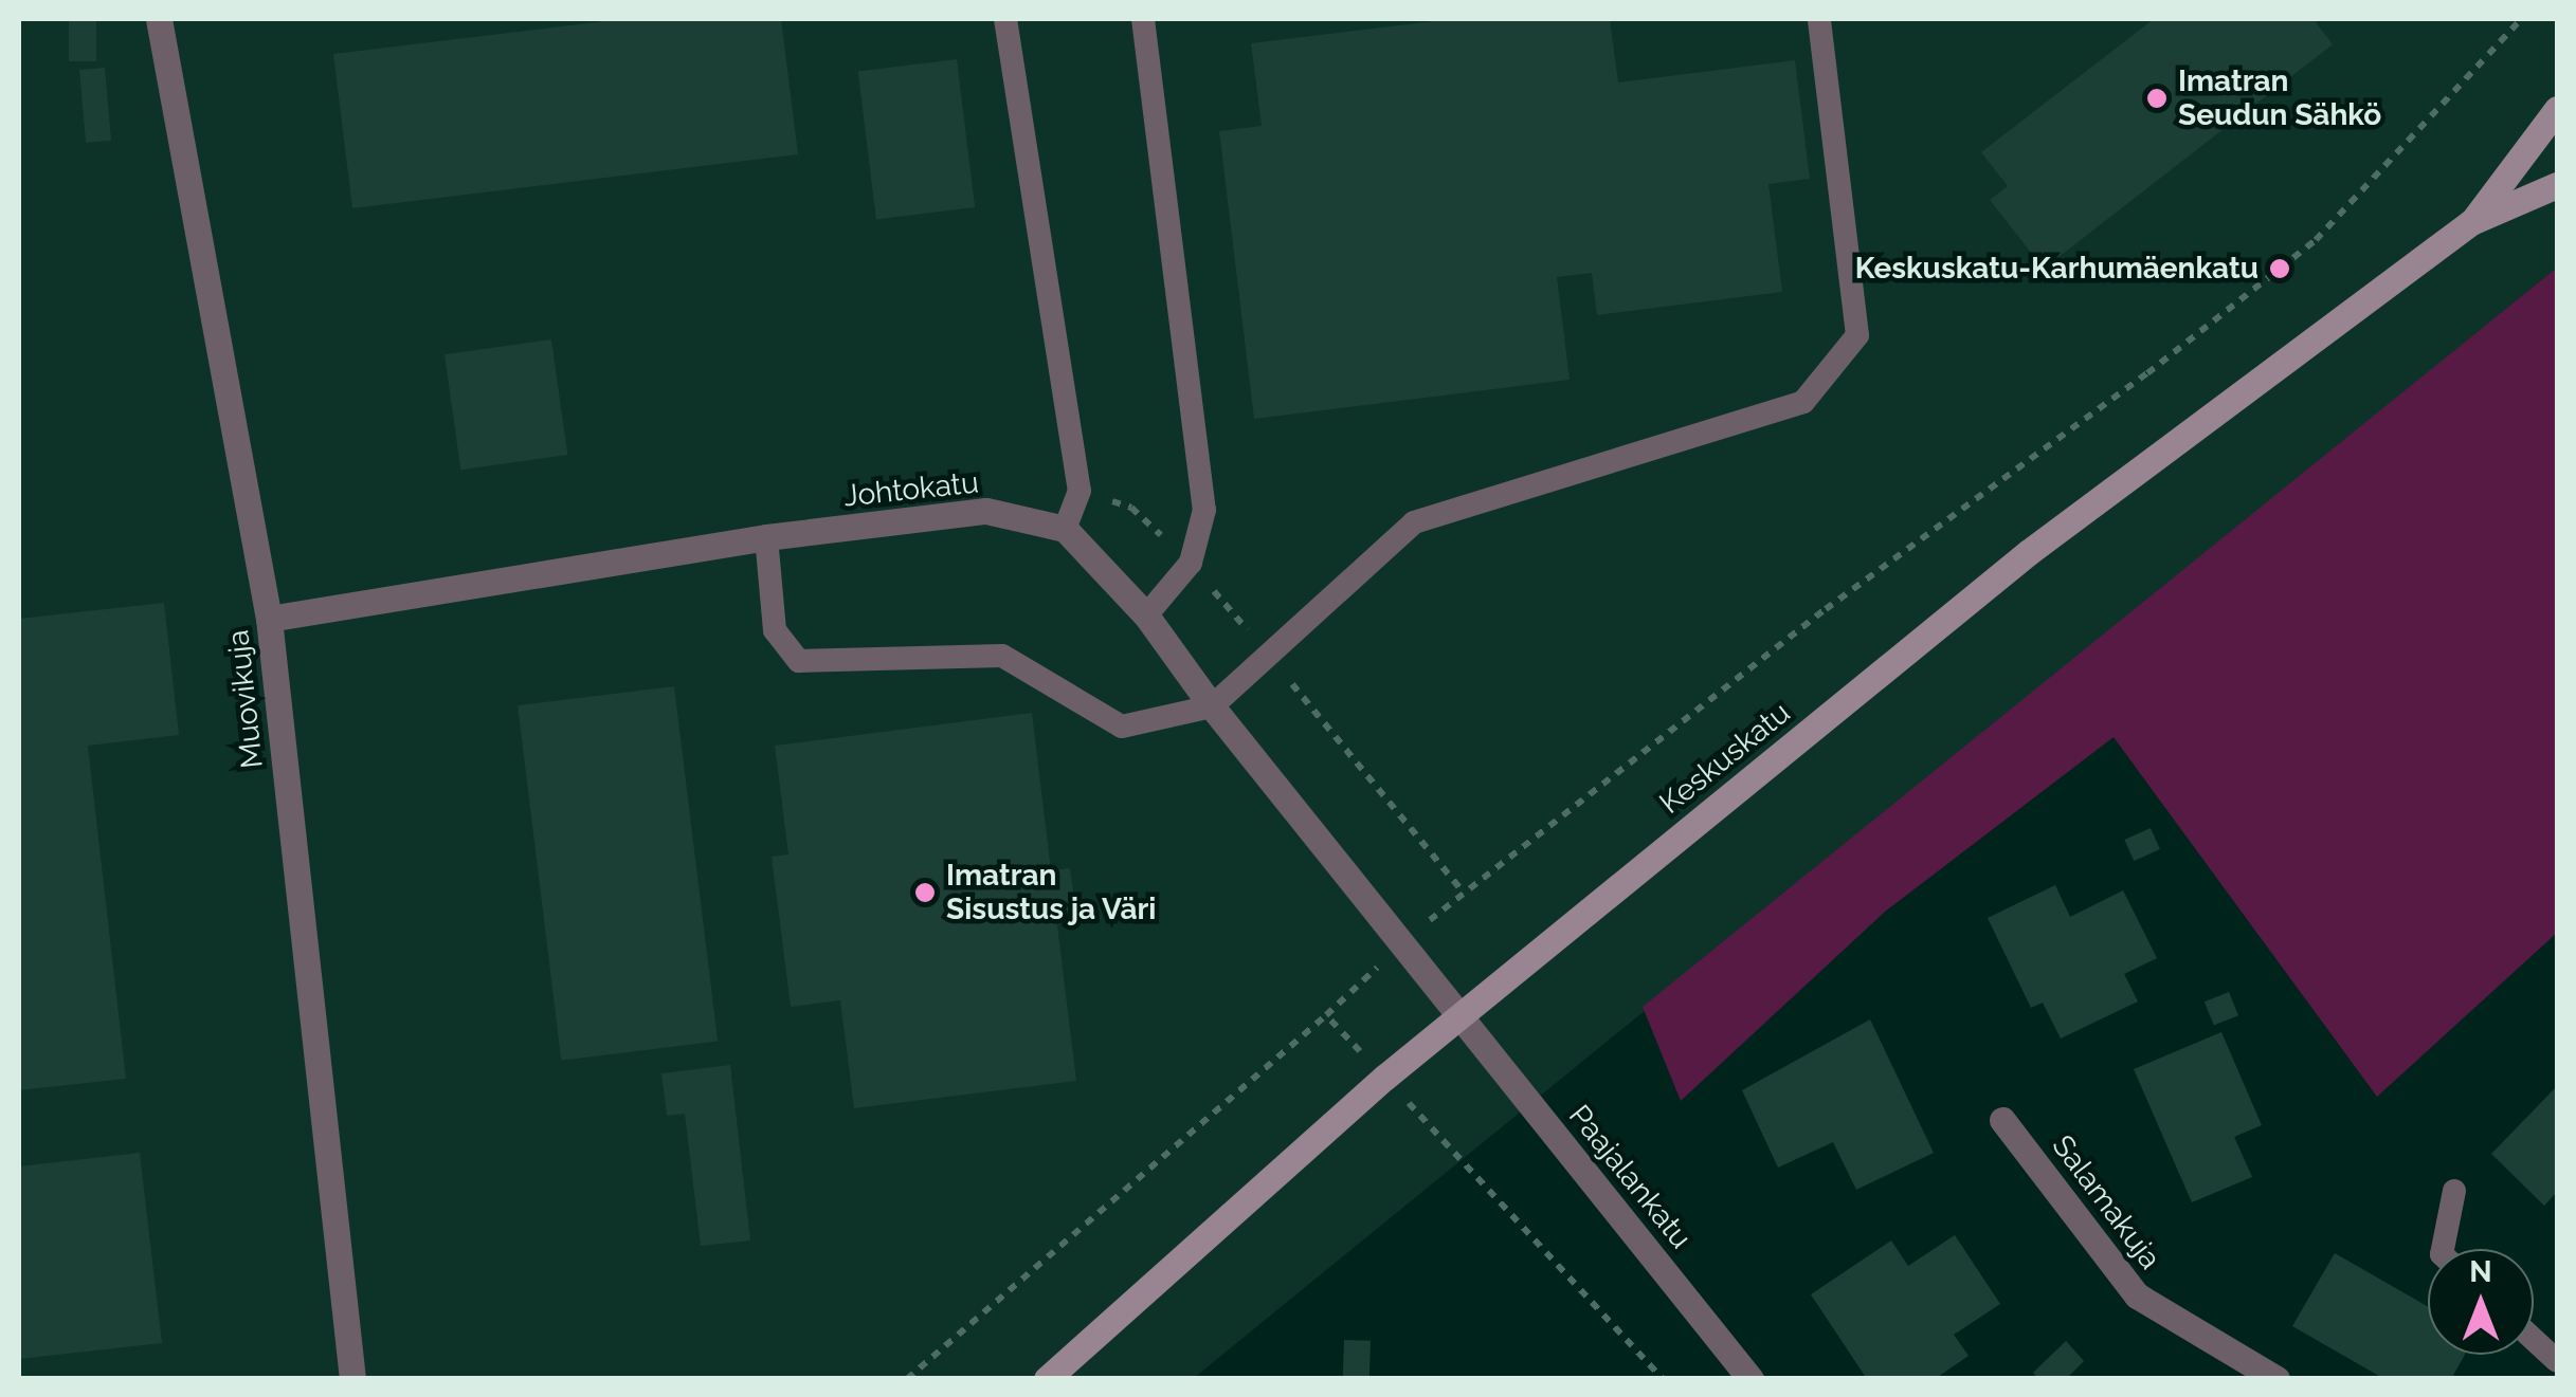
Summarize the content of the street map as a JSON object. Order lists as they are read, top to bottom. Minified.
{"streets":{"main road":["Keskuskatu"],"street":["Johtokatu","Muovikuja","Paajalankatu","Salamakuja"]},"crossings":[["Johtokatu","Muovikuja"],["Keskuskatu","Paajalankatu"]],"places":["Imatran Seudun Sähkö","Keskuskatu-Karhumäenkatu","Imatran Sisustus ja Väri"],"north":"top"}
